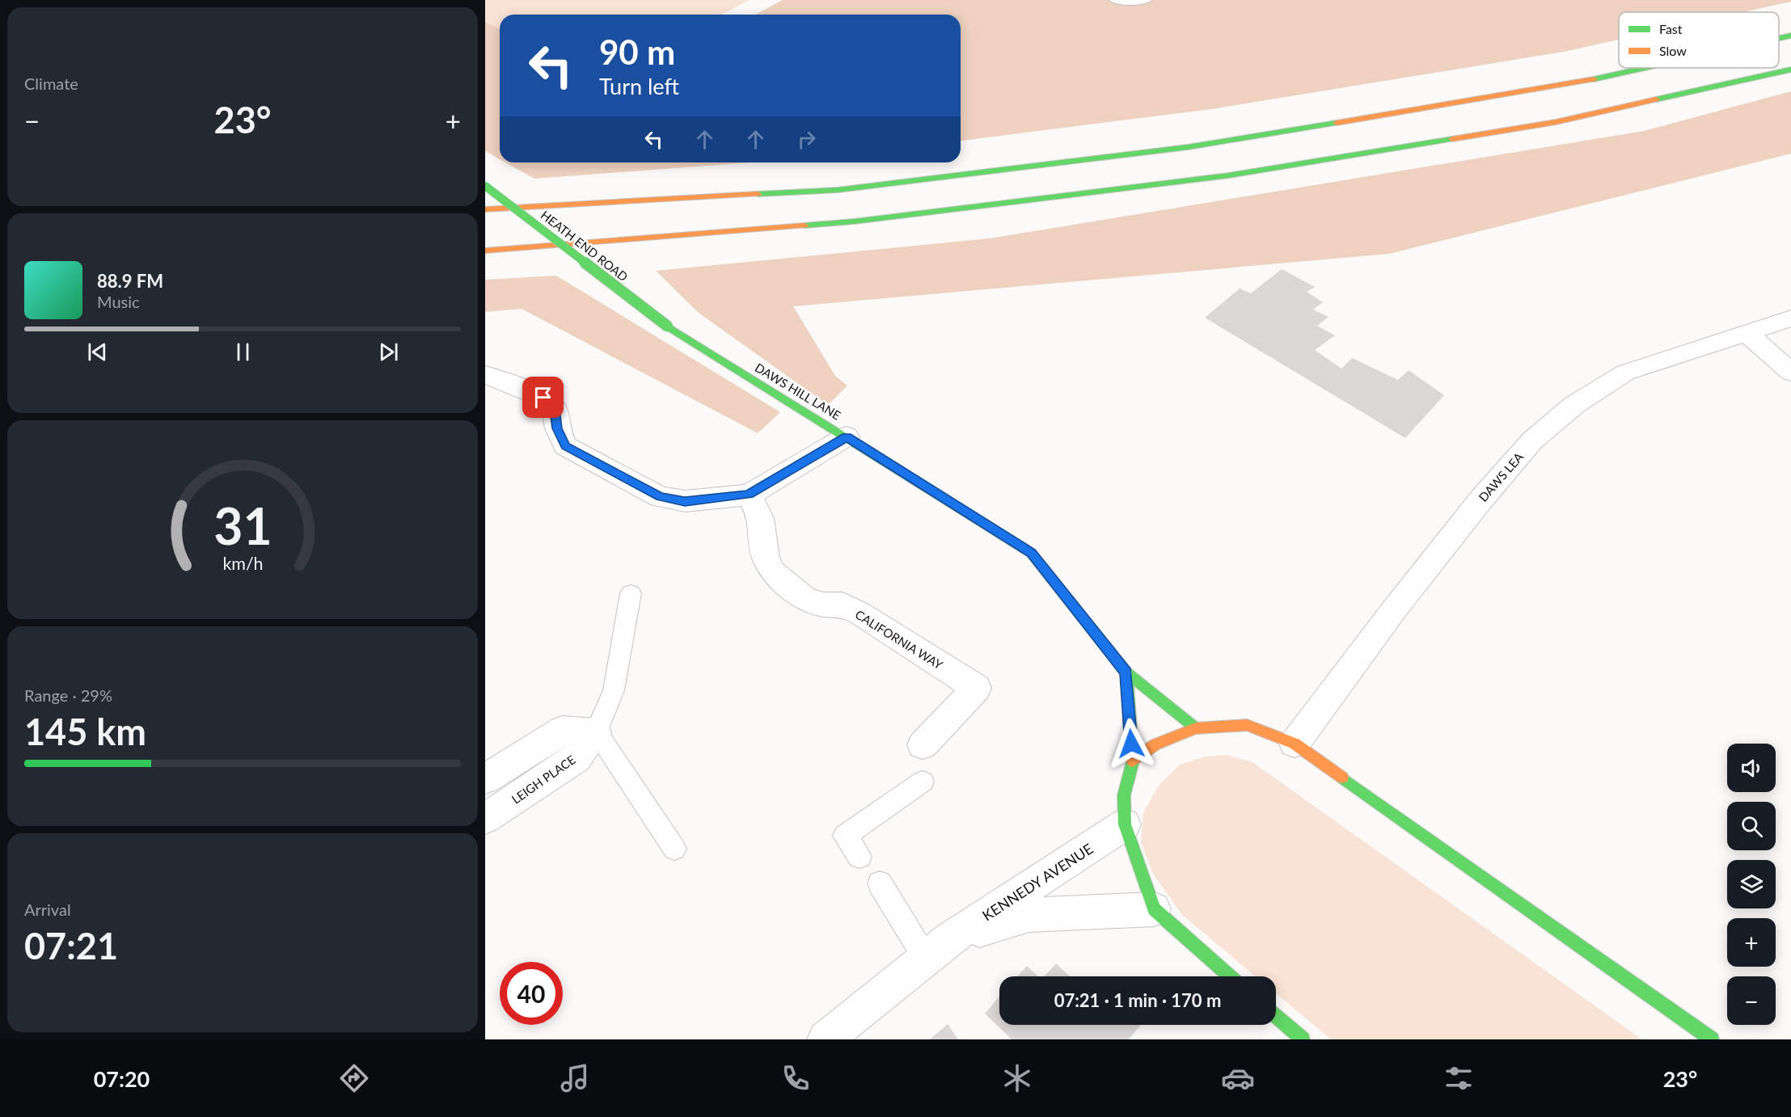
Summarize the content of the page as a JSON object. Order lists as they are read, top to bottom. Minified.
{"streets":{"main road":["HEATH END ROAD","DAWS HILL LANE"],"street":["DAWS LEA","CALIFORNIA WAY","LEIGH PLACE","KENNEDY AVENUE"]},"crossings":[["HEATH END ROAD","DAWS HILL LANE"]],"legend":["Fast","Slow"],"page":{"tile":["Climate",["Range · 29%","145 km"],["Arrival","07:21"]],"turn":["90 m","Turn left"],"heat":["−","23°","+"],"song":["88.9 FM","Music"],"map_buttons":["+","−"],"limit":"40","trip":"07:21 · 1 min · 170 m","tabs":["07:20","23°"],"gauge":["31","km/h"]}}
